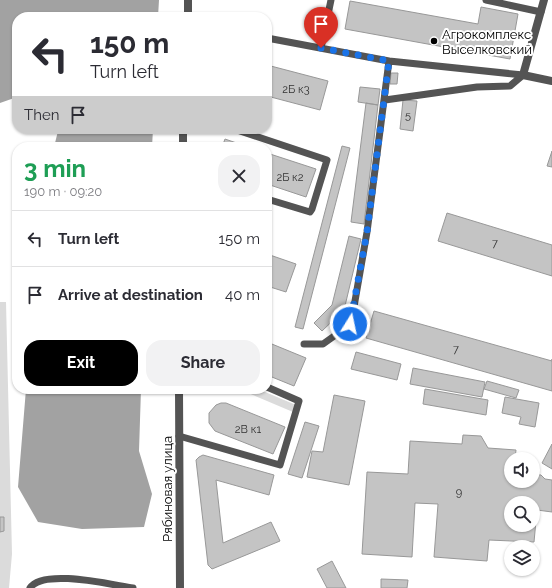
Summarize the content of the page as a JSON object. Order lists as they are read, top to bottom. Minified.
{"streets":{"street":["Рябиновая улица"]},"places":["Агрокомплекс Выселковский"],"house_numbers":["2Б к3","5","2Б к2","7","7","2В к1","9"],"page":{"turn":["150 m","Turn left"],"then":"Then","heading":["3 min","190 m · 09:20"],"list":[{"name":"Turn left","value":"150 m"},{"name":"Arrive at destination","value":"40 m"}],"buttons":["Exit","Share"]}}
